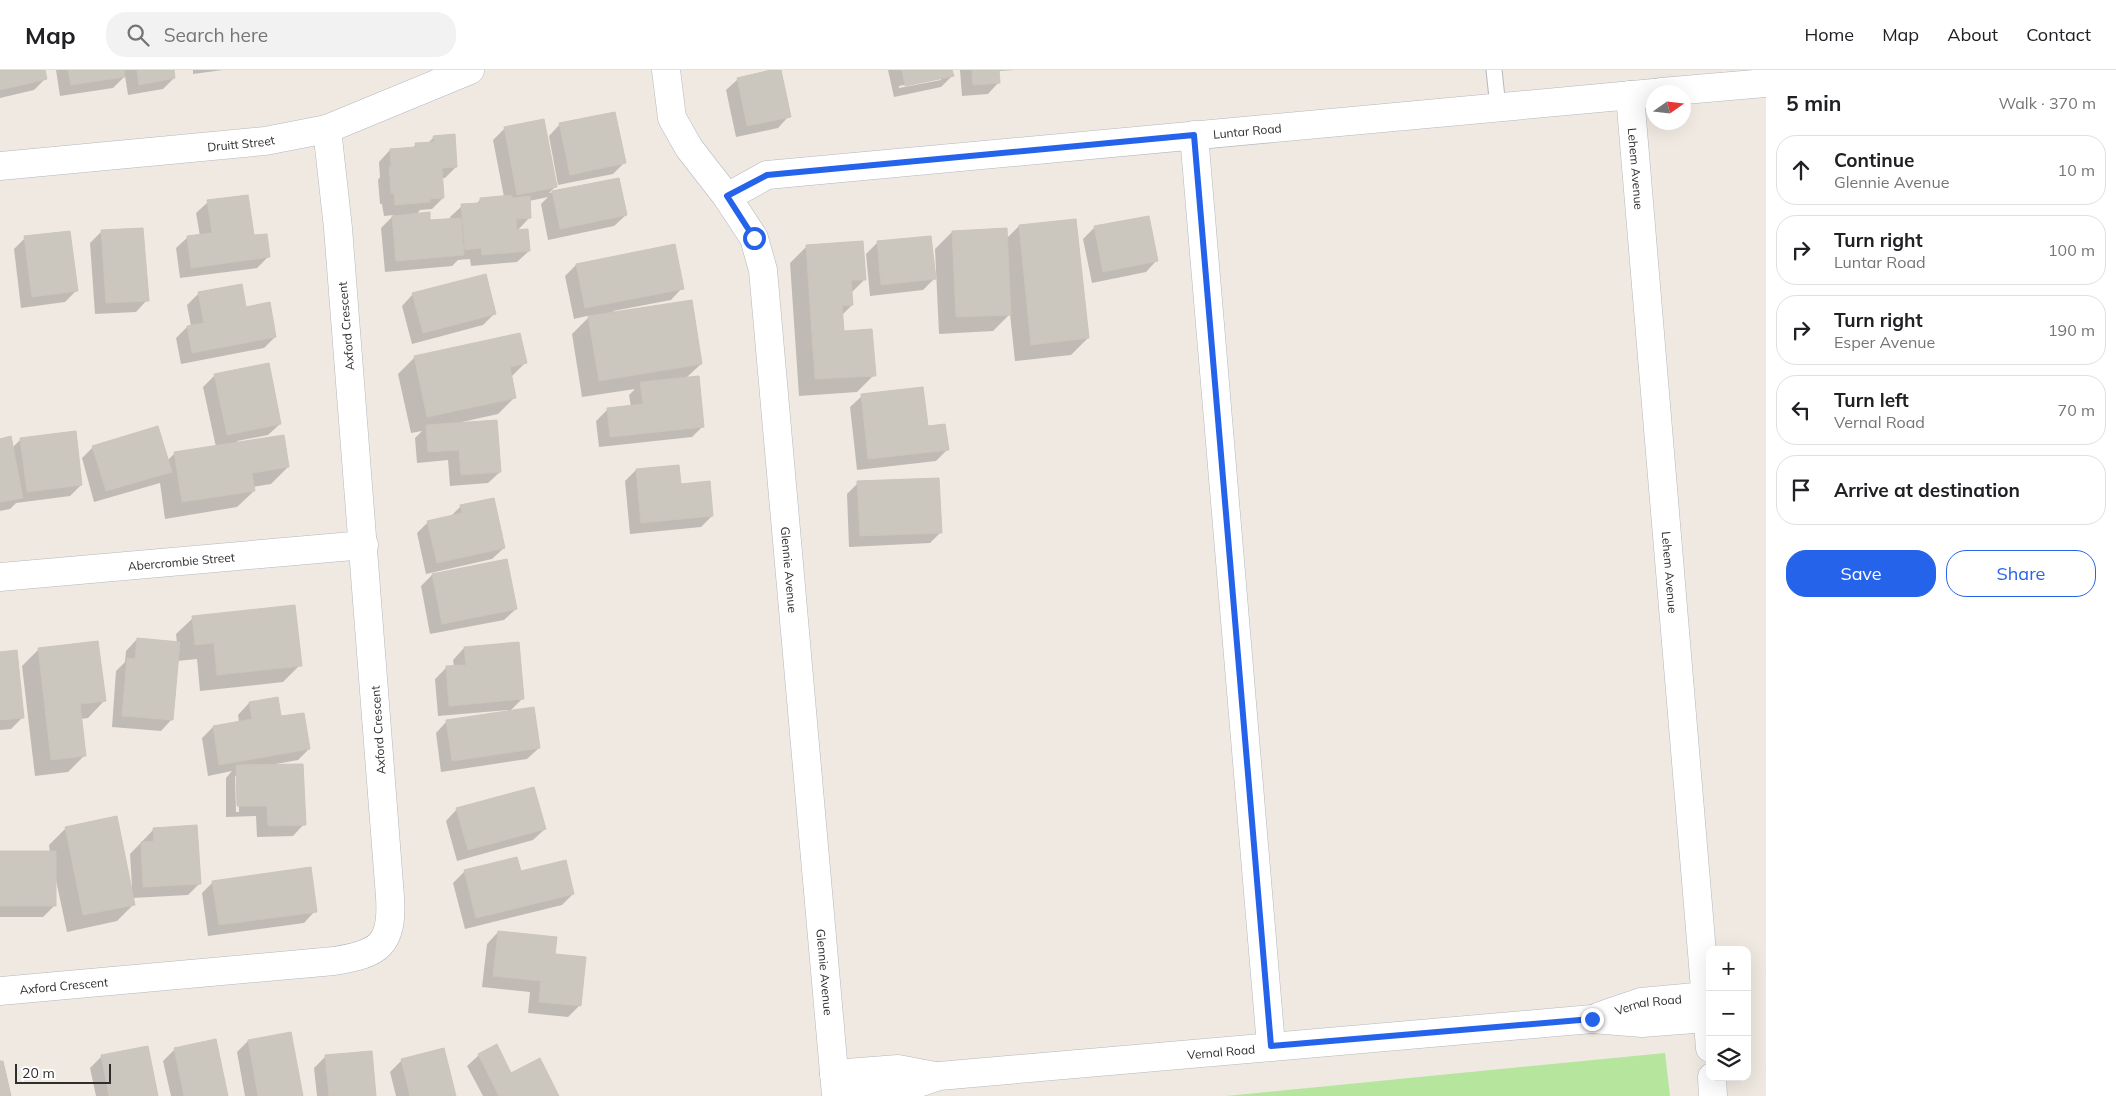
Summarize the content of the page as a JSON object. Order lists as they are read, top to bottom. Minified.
{"streets":{"street":["Luntar Road","Druitt Street","Lehem Avenue","Axford Crescent","Abercrombie Street","Glennie Avenue","Vernal Road"]},"crossings":[["Luntar Road","Lehem Avenue"],["Luntar Road","Glennie Avenue"],["Druitt Street","Axford Crescent"],["Axford Crescent","Abercrombie Street"],["Glennie Avenue","Vernal Road"]],"scale_bar":"20 m","north":"right","page":{"header":"Map","search":"Search here","nav":["Home","Map","About","Contact"],"heading":["5 min","Walk · 370 m"],"list":[["Continue","Glennie Avenue","10 m"],["Turn right","Luntar Road","100 m"],["Turn right","Esper Avenue","190 m"],["Turn left","Vernal Road","70 m"],"Arrive at destination"],"buttons":["Save","Share"],"map_buttons":["+","−"],"scale":"20 m"}}
